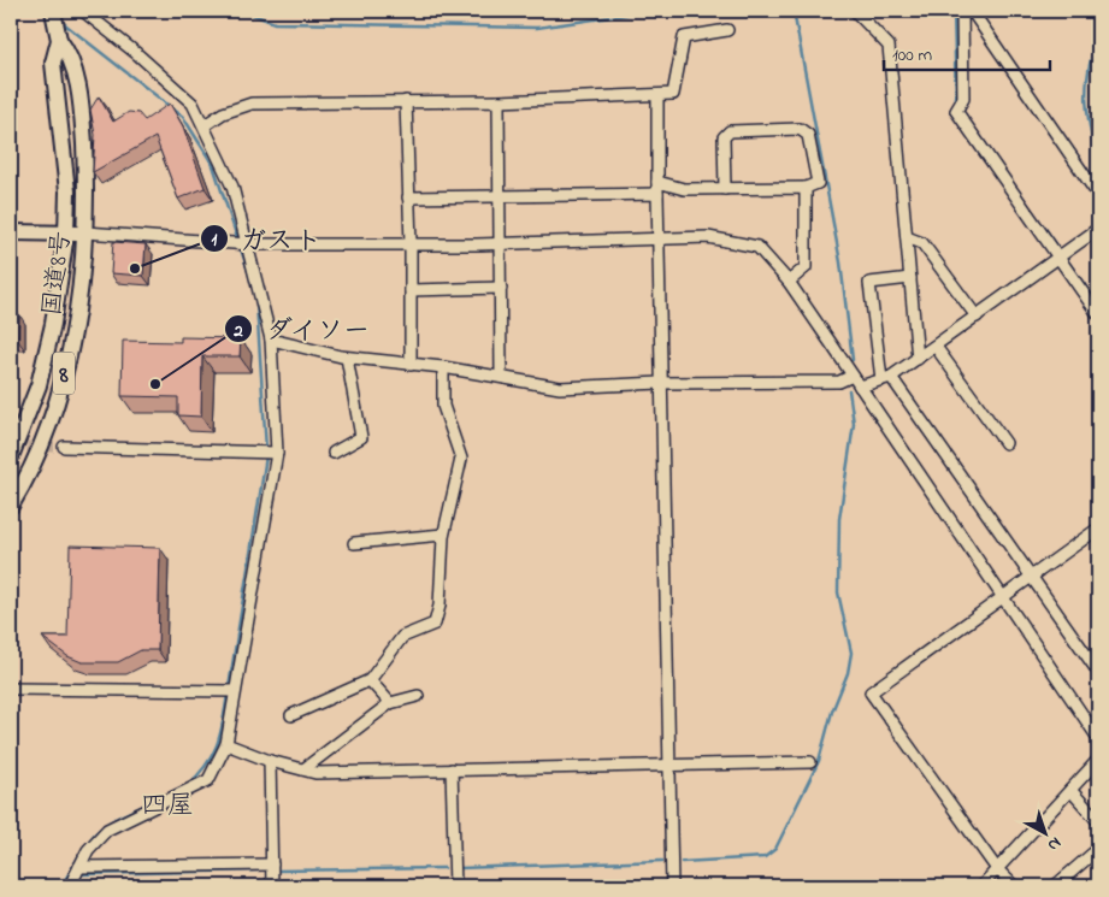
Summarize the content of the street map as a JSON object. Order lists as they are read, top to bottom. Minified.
{"streets":{"highway":["国道8号","8"]},"districts":["四屋"],"places":["ガスト","ダイソー"],"scale_bar":"100 m","north":"bottom right"}
